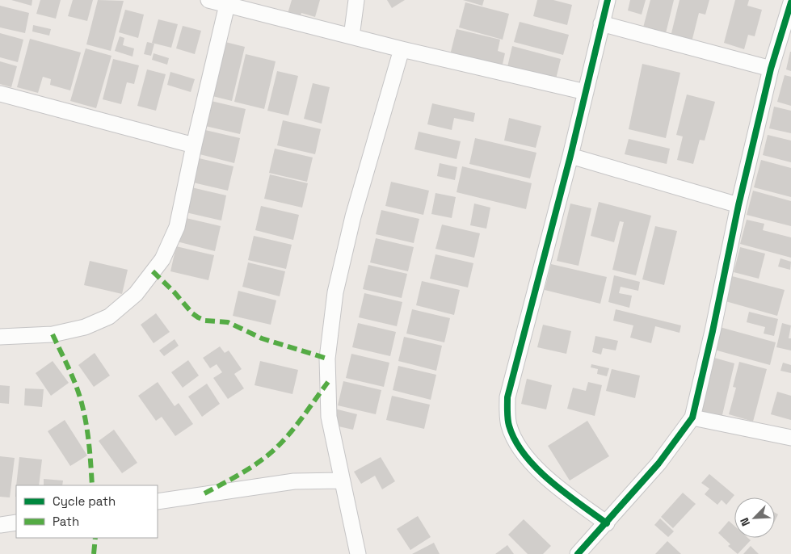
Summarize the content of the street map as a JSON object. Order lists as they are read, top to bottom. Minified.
{"legend":["Cycle path","Path"],"north":"bottom left"}
